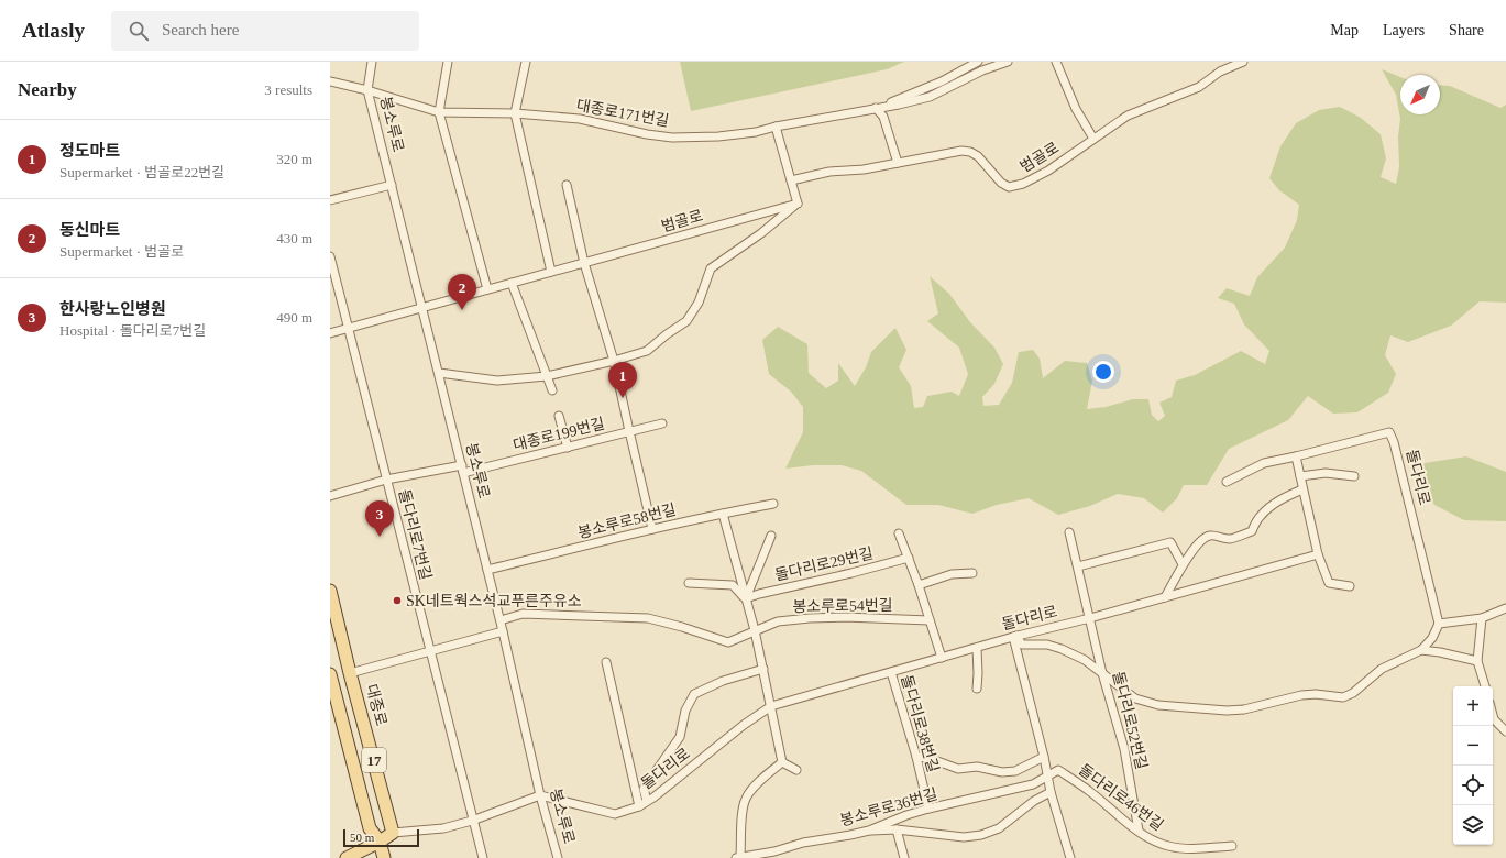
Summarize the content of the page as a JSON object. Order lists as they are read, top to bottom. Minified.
{"streets":{"main road":["대종로","17"],"street":["대종로171번길","봉소루로","범골로","대종로199번길","돌다리로","봉소루로58번길","돌다리로7번길","돌다리로29번길","봉소루로54번길","돌다리로52번길","돌다리로38번길","돌다리로46번길","봉소루로36번길"]},"crossings":[["대종로171번길","봉소루로"],["봉소루로","범골로"],["봉소루로","대종로199번길"],["봉소루로","돌다리로"],["봉소루로","봉소루로58번길"],["봉소루로","봉소루로54번길"],["봉소루로","대종로"],["범골로","돌다리로7번길"],["대종로199번길","돌다리로7번길"],["돌다리로","돌다리로52번길"],["돌다리로","돌다리로38번길"],["돌다리로7번길","대종로"],["돌다리로52번길","돌다리로46번길"],["돌다리로38번길","봉소루로36번길"],["돌다리로46번길","봉소루로36번길"]],"places":["SK네트웍스석교푸른주유소"],"scale_bar":"50 m","north":"bottom left","page":{"header":"Atlasly","search":"Search here","nav":["Map","Layers","Share"],"heading":["Nearby","3 results"],"list":[{"mark":"1","name":"정도마트","note":"Supermarket · 범골로22번길","value":"320 m"},{"mark":"2","name":"동신마트","note":"Supermarket · 범골로","value":"430 m"},{"mark":"3","name":"한사랑노인병원","note":"Hospital · 돌다리로7번길","value":"490 m"}],"pins":["2","1","3"],"map_buttons":["+","−"],"scale":"50 m"}}
